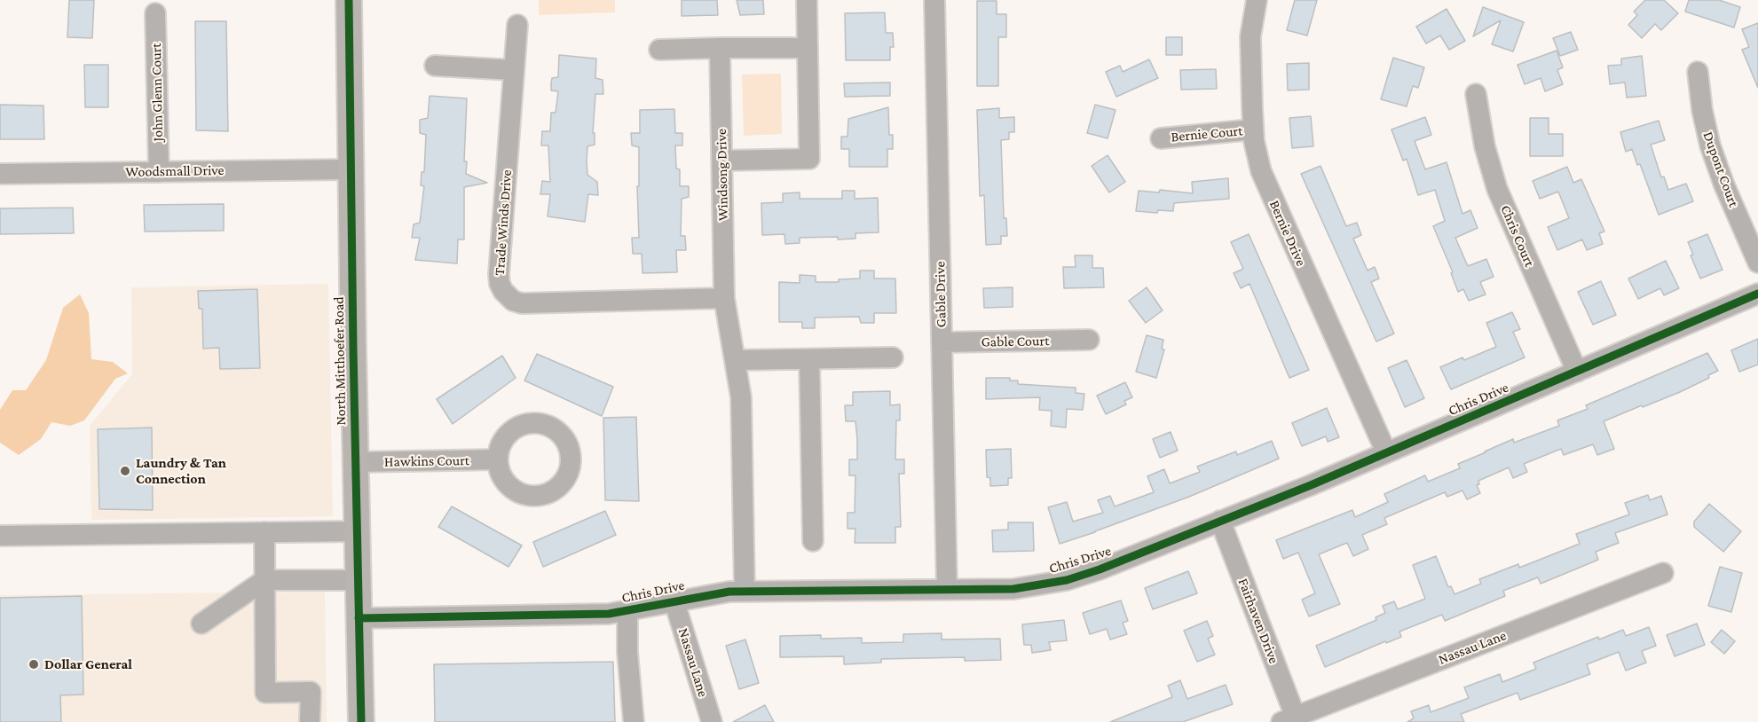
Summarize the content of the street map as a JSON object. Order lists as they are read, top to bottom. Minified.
{"streets":{"main road":["North Mitthoefer Road"],"street":["John Glenn Court","Bernie Court","Dupont Court","Woodsmall Drive","Windsong Drive","Trade Winds Drive","Bernie Drive","Chris Court","Gable Drive","Gable Court","Chris Drive","Hawkins Court","Fairhaven Drive","Nassau Lane"]},"crossings":[["John Glenn Court","Woodsmall Drive"],["Bernie Court","Bernie Drive"],["Woodsmall Drive","North Mitthoefer Road"],["Windsong Drive","Trade Winds Drive"],["Windsong Drive","Chris Drive"],["Bernie Drive","Chris Drive"],["Chris Court","Chris Drive"],["Gable Drive","Gable Court"],["Gable Drive","Chris Drive"],["North Mitthoefer Road","Chris Drive"],["North Mitthoefer Road","Hawkins Court"],["Chris Drive","Fairhaven Drive"],["Chris Drive","Nassau Lane"],["Fairhaven Drive","Nassau Lane"]],"places":["Laundry & Tan Connection","Dollar General"]}
